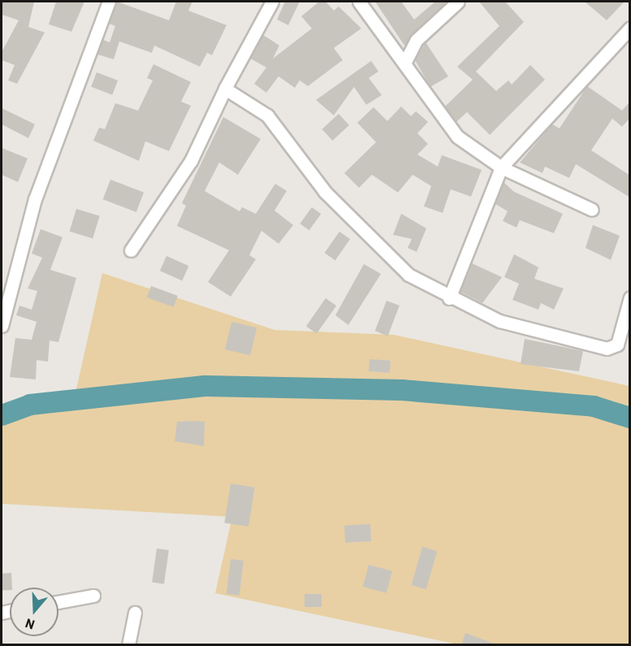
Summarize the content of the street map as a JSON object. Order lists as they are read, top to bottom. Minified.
{"north":"bottom"}
